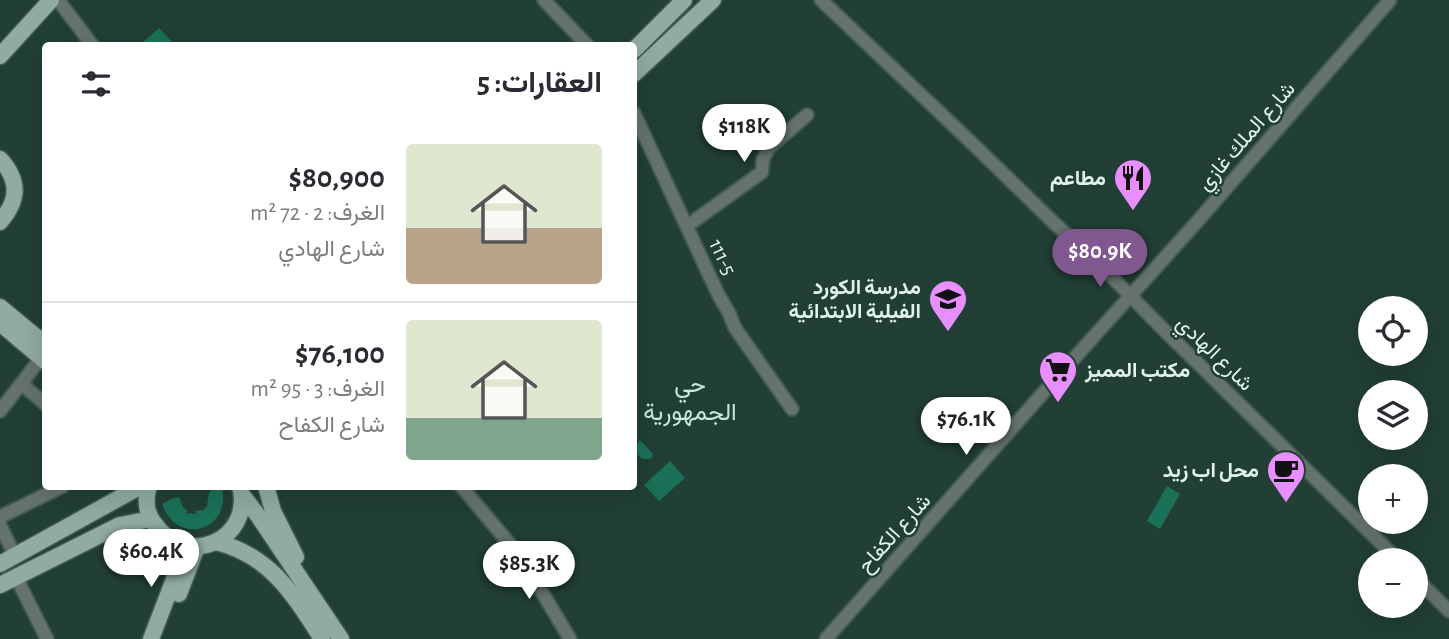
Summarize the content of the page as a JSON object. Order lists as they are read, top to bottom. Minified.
{"streets":{"street":["شارع الملك غازي","111-5","شارع الهادي","شارع الكفاح"]},"crossings":[["شارع الملك غازي","شارع الهادي"],["شارع الملك غازي","شارع الكفاح"],["شارع الهادي","شارع الكفاح"]],"districts":["حي الجمهورية"],"places":{"restaurant":["مطاعم"],"school or university":["مدرسة الكورد الفيلية الابتدائية"],"supermarket":["مكتب المميز"],"cafe":["محل اب زيد"]},"page":{"heading":"العقارات: 5","price":["$118K","$80.9K","$76.1K","$60.4K","$85.3K"],"list":[{"name":"$80,900","note":"الغرف: 2 · 72 m² · شارع الهادي"},{"name":"$76,100","note":"الغرف: 3 · 95 m² · شارع الكفاح"}],"map_buttons":["+","−"]}}
